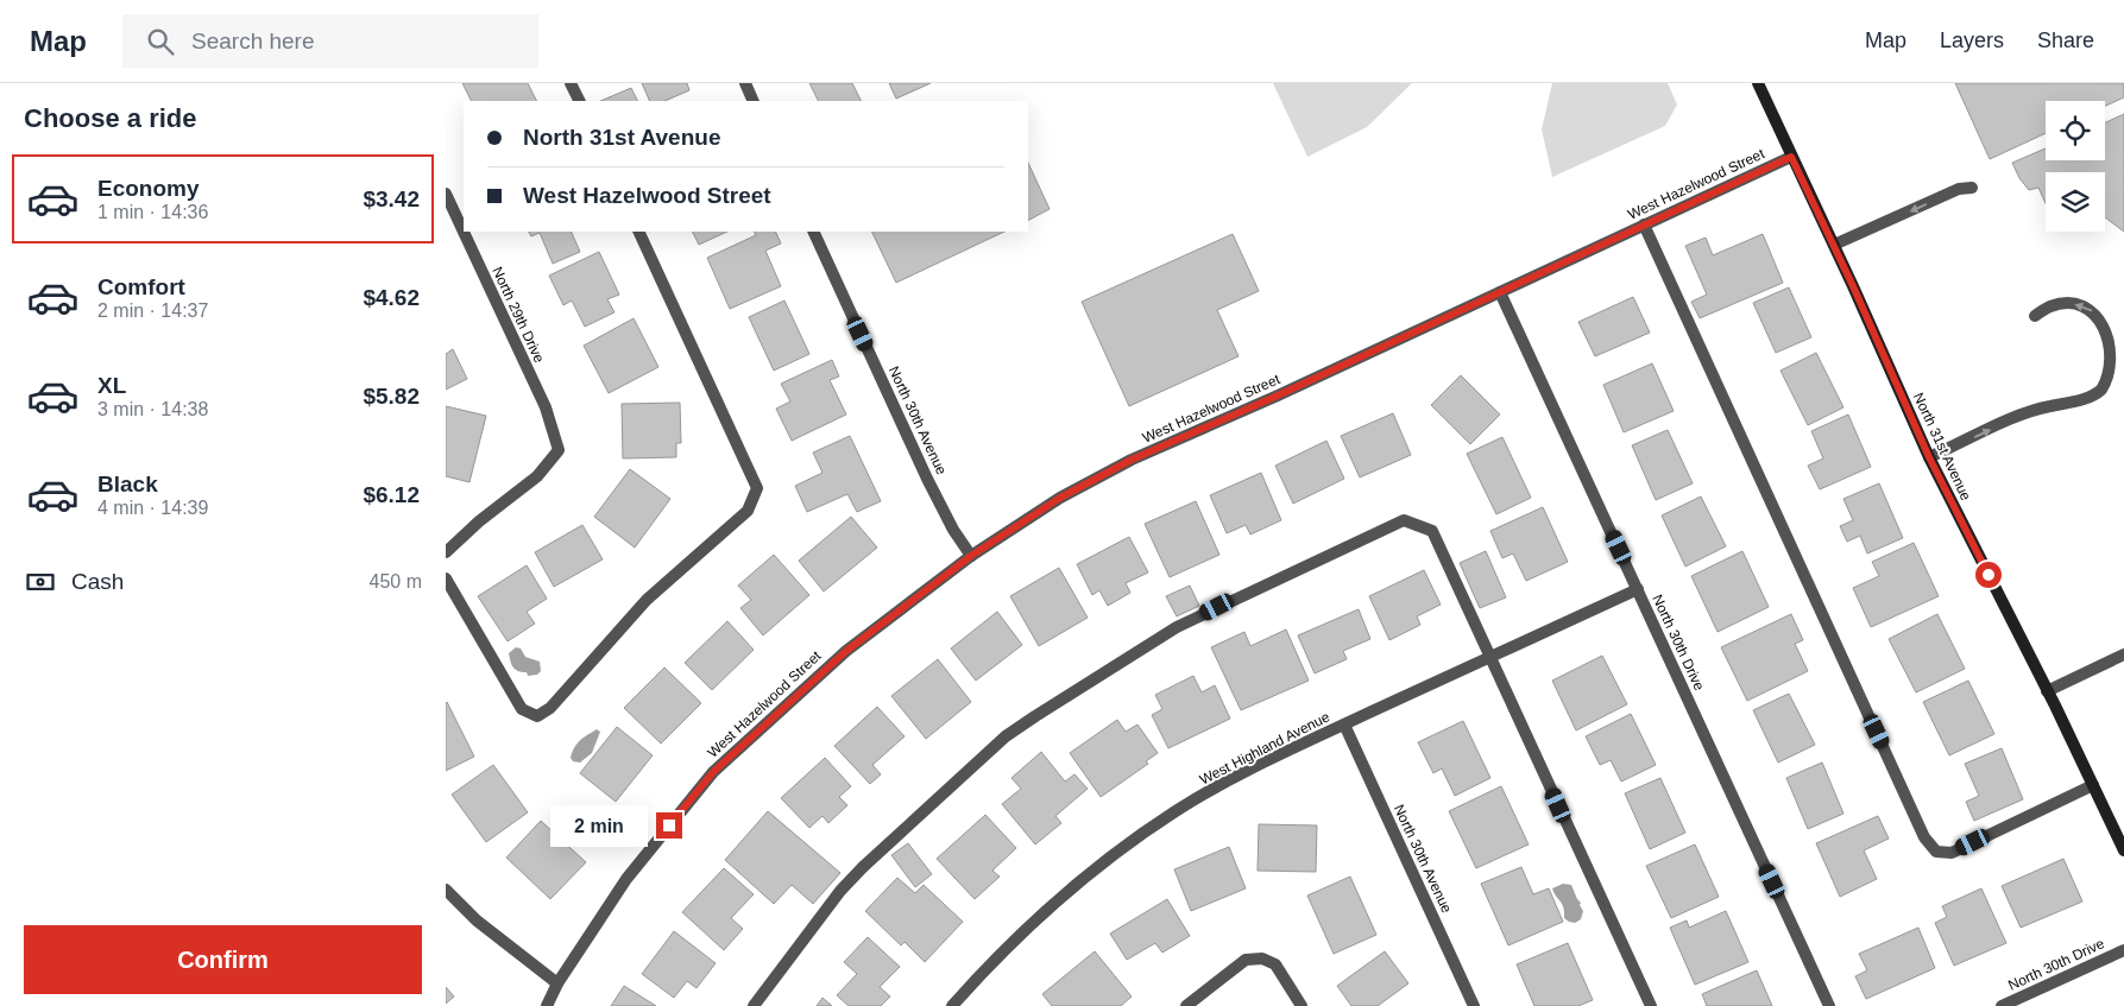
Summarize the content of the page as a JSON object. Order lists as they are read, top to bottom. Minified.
{"streets":{"street":["West Hazelwood Street","North 29th Drive","North 30th Avenue","North 31st Avenue","North 30th Drive","West Highland Avenue"]},"crossings":[["West Hazelwood Street","North 30th Avenue"],["West Hazelwood Street","North 31st Avenue"],["West Hazelwood Street","North 30th Drive"],["North 30th Avenue","West Highland Avenue"],["North 30th Drive","West Highland Avenue"]],"page":{"header":"Map","search":"Search here","nav":["Map","Layers","Share"],"heading":"Choose a ride","banner":["North 31st Avenue","West Hazelwood Street"],"list":[{"name":"Economy","note":"1 min · 14:36","value":"$3.42"},{"name":"Comfort","note":"2 min · 14:37","value":"$4.62"},{"name":"XL","note":"3 min · 14:38","value":"$5.82"},{"name":"Black","note":"4 min · 14:39","value":"$6.12"}],"pay":["Cash","450 m"],"bubble":"2 min","buttons":"Confirm"}}
